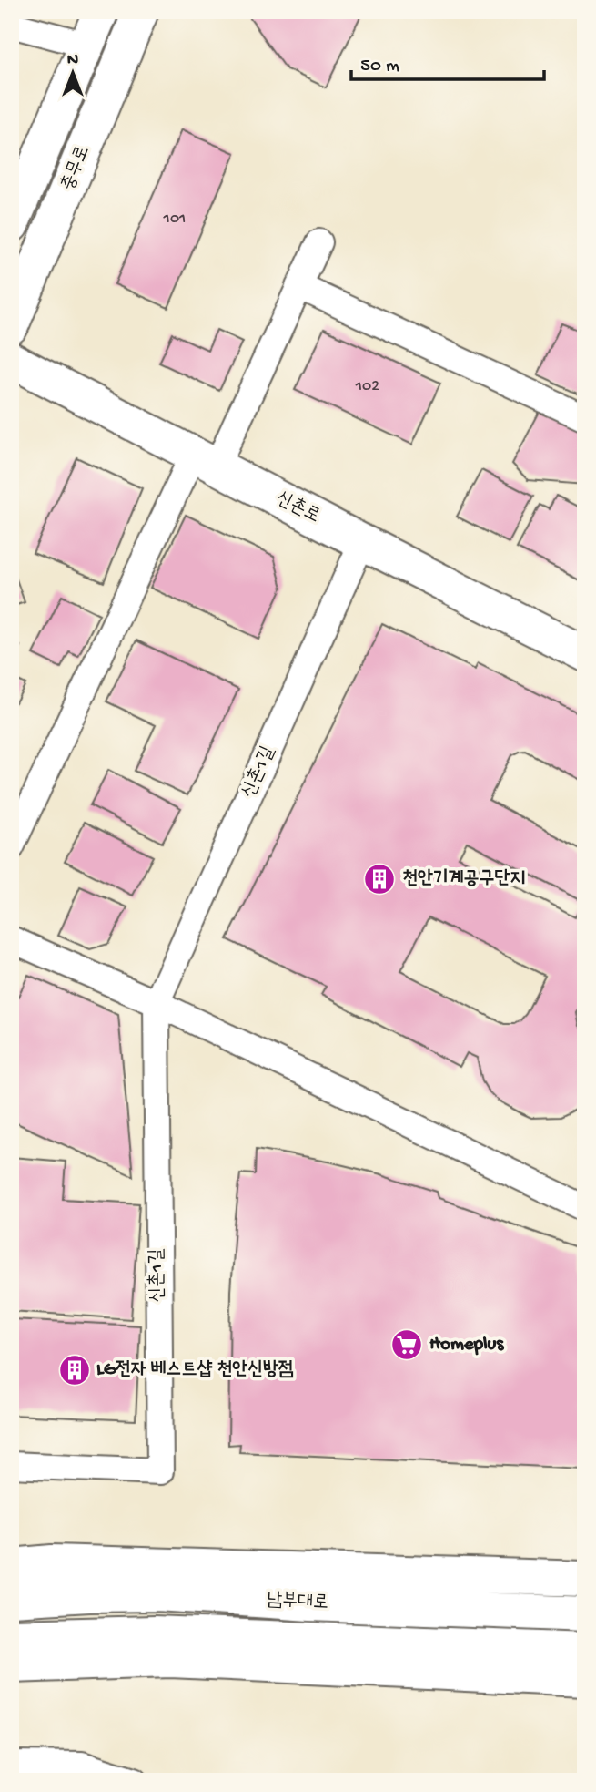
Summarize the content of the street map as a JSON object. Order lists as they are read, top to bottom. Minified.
{"streets":{"main road":["충무로","신촌로","남부대로"],"street":["신촌1길"]},"crossings":[["신촌로","신촌1길"]],"places":{"building":["천안기계공구단지","LG전자 베스트샵 천안신방점"],"supermarket":["Homeplus"]},"house_numbers":["101","102"],"scale_bar":"50 m","north":"top"}
